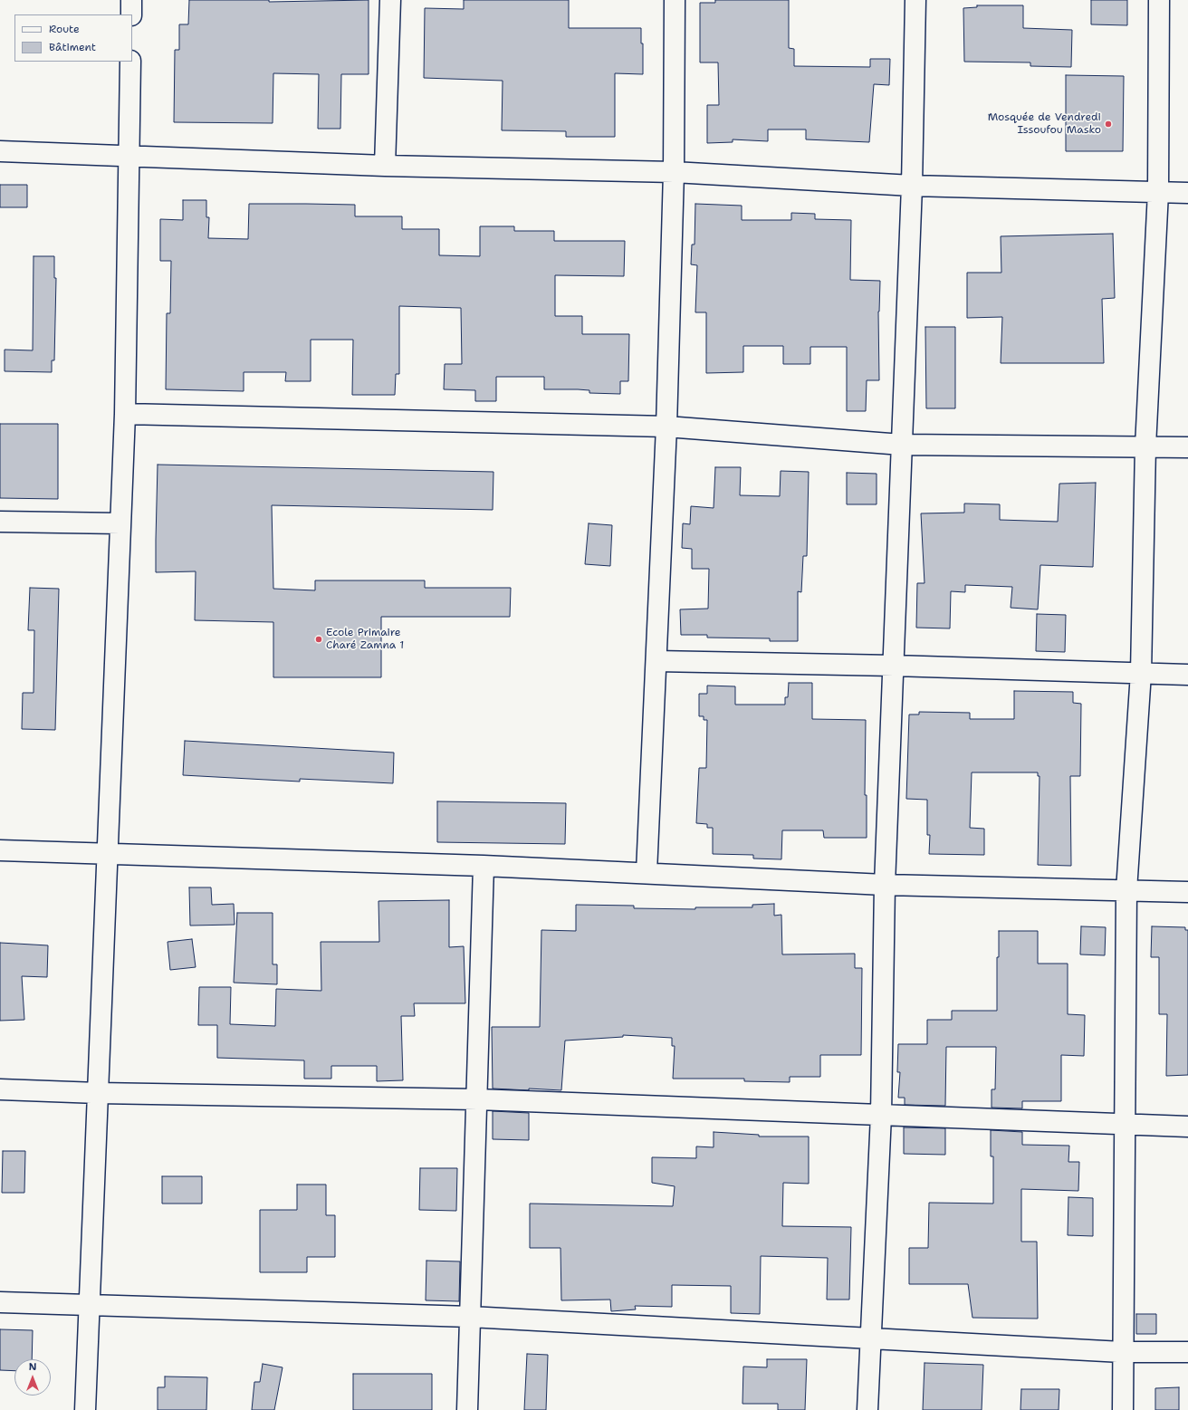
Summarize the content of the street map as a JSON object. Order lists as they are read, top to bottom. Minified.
{"places":["Mosquée de Vendredi Issoufou Masko","Ecole Primaire Charé Zamna 1"],"legend":["Route","Bâtiment"],"north":"top"}
